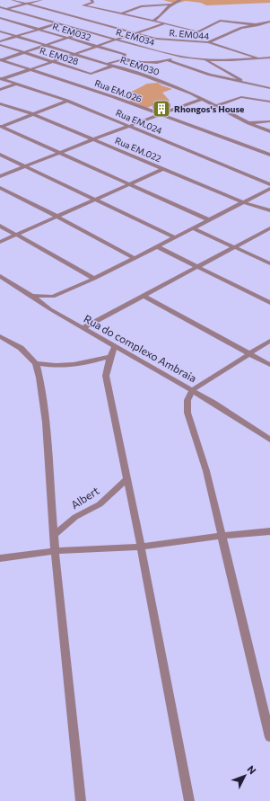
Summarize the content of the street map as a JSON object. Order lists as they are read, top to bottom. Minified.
{"streets":{"street":["R. EM032","R. EM044","R. EM034","R. EM028","R. EM030","Rua EM.026","Rua EM.024","Rua EM.022","Rua do complexo Ambraia","Albert"]},"crossings":[["R. EM044","R. EM034"],["R. EM028","R. EM030"]],"places":{"building":["Rhongos's House"]},"north":"top right"}
